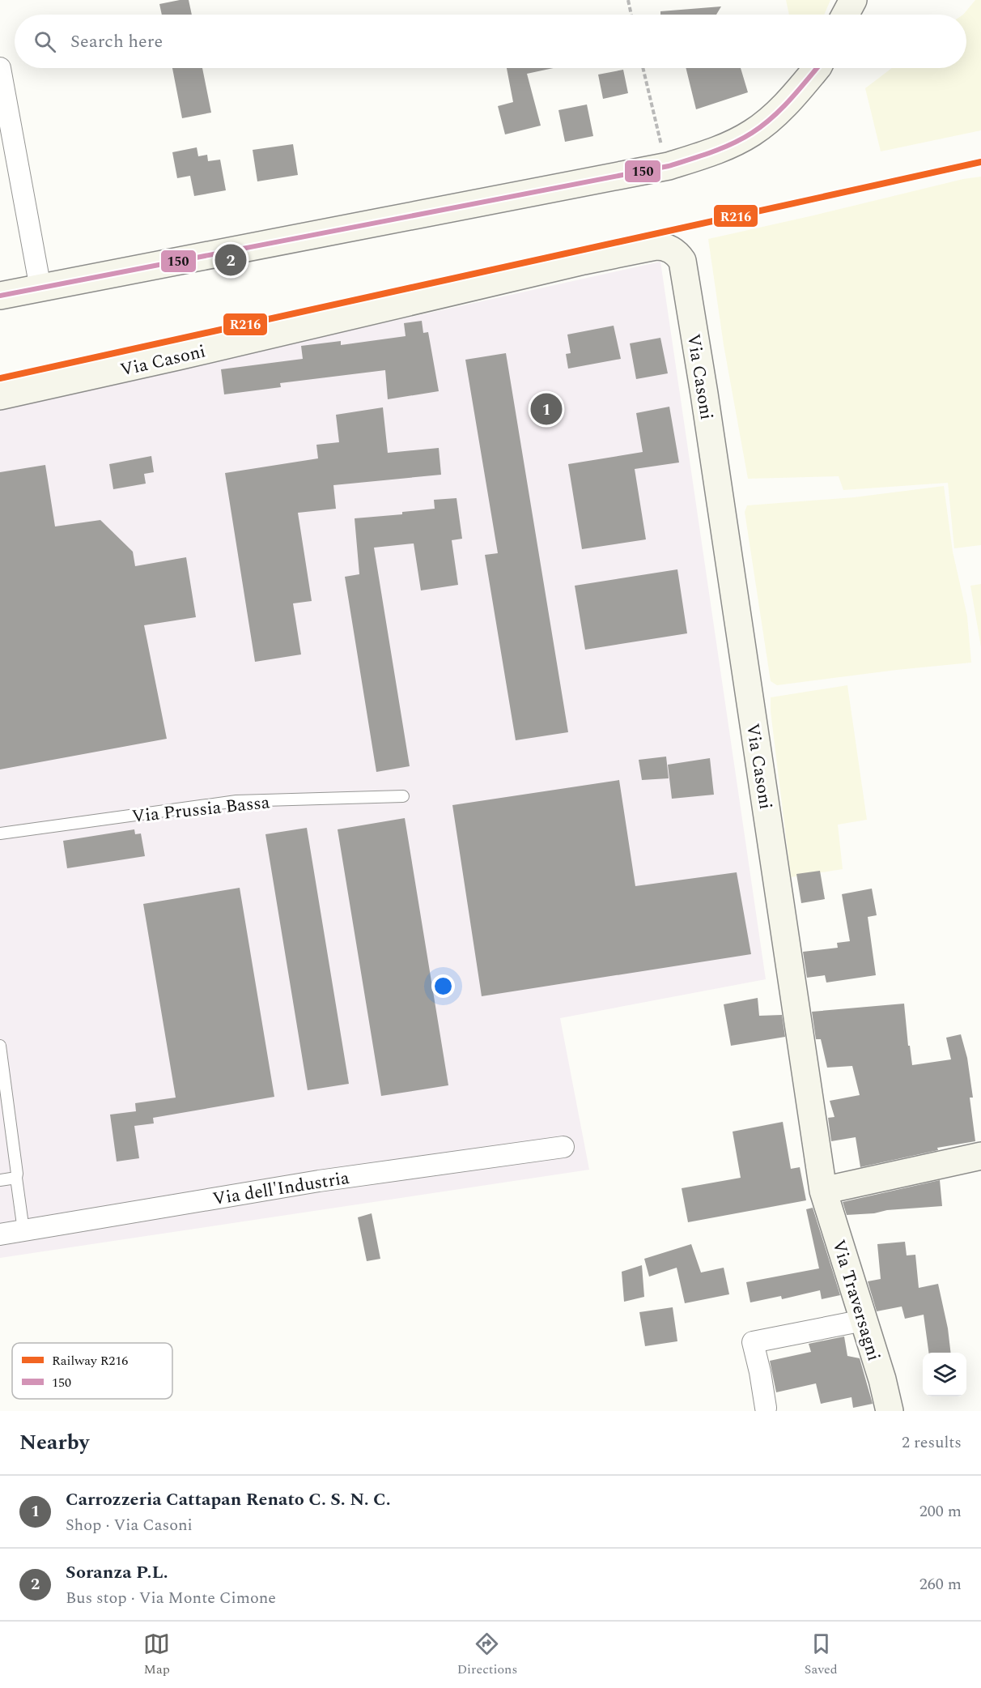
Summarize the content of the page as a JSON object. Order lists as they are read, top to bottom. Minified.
{"streets":{"street":["Via Casoni","Via dell'Industria","Via Traversagni"],"lane":["Via Prussia Bassa"]},"crossings":[["Via Casoni","Via Traversagni"]],"lines":["transit line 150","rail line R216"],"legend":["Railway R216","150"],"page":{"search":"Search here","pins":["2","1"],"heading":["Nearby","2 results"],"list":[{"mark":"1","name":"Carrozzeria Cattapan Renato C. S. N. C.","note":"Shop · Via Casoni","value":"200 m"},{"mark":"2","name":"Soranza P.L.","note":"Bus stop · Via Monte Cimone","value":"260 m"}],"nav":["Map","Directions","Saved"]}}
